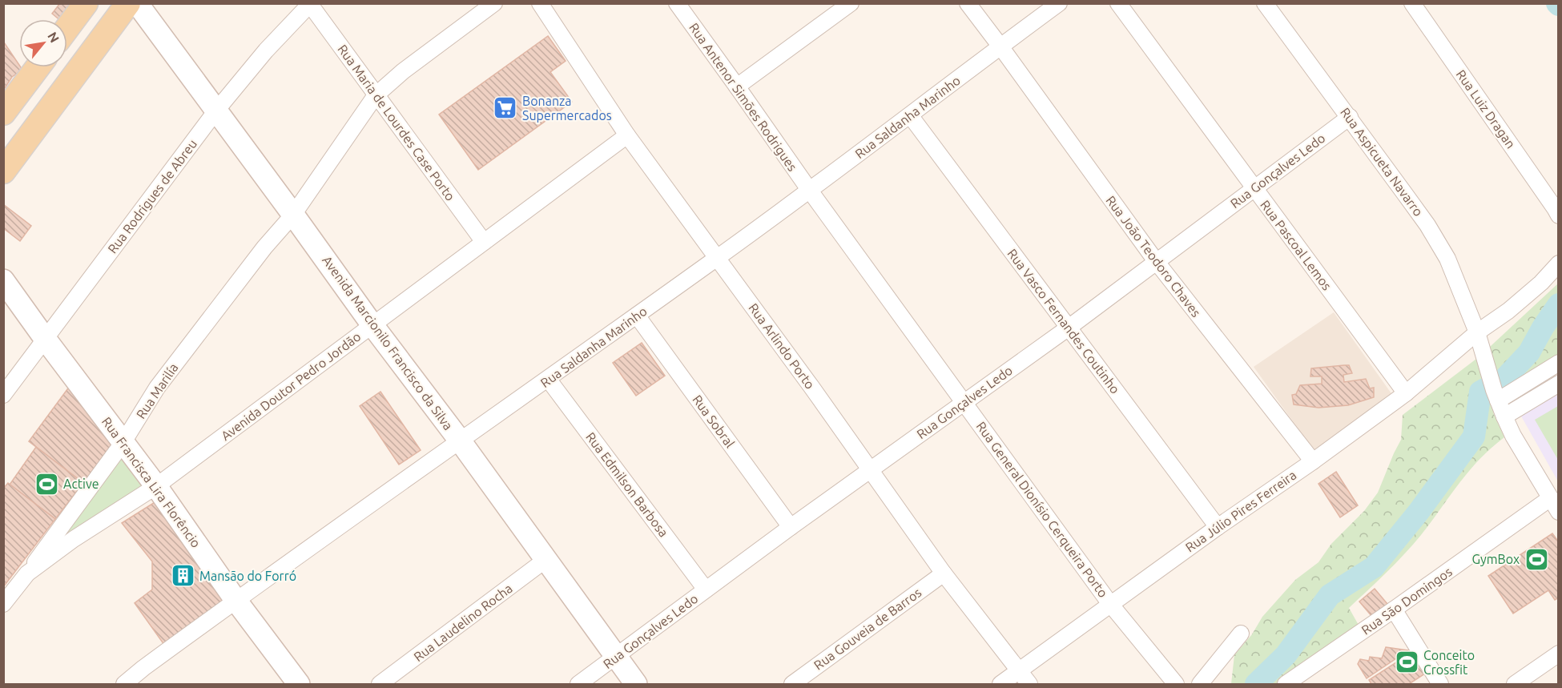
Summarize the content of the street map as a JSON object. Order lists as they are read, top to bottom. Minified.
{"streets":{"street":["Rua Antenor Simões Rodrigues","Rua Luiz Dragan","Rua Saldanha Marinho","Rua Maria de Lourdes Case Porto","Rua Aspicueta Navarro","Rua Gonçalves Ledo","Rua Rodrigues de Abreu","Rua Pascoal Lemos","Rua João Teodoro Chaves","Rua Vasco Fernandes Coutinho","Avenida Marcionilo Francisco da Silva","Rua Arlindo Porto","Avenida Doutor Pedro Jordão","Rua Marilía","Rua Sobral","Rua Francisca Lira Florêncio","Rua Edmilson Barbosa","Rua General Dionísio Cerqueira Porto","Rua Júlio Pires Ferreira","Rua São Domingos","Rua Laudelino Rocha","Rua Gouveia de Barros"]},"crossings":[["Rua Antenor Simões Rodrigues","Rua Saldanha Marinho"],["Rua Antenor Simões Rodrigues","Rua General Dionísio Cerqueira Porto"],["Rua Saldanha Marinho","Rua João Teodoro Chaves"],["Rua Saldanha Marinho","Rua Vasco Fernandes Coutinho"],["Rua Saldanha Marinho","Avenida Marcionilo Francisco da Silva"],["Rua Saldanha Marinho","Rua Arlindo Porto"],["Rua Saldanha Marinho","Rua Sobral"],["Rua Saldanha Marinho","Rua Francisca Lira Florêncio"],["Rua Saldanha Marinho","Rua Edmilson Barbosa"],["Rua Saldanha Marinho","Rua General Dionísio Cerqueira Porto"],["Rua Maria de Lourdes Case Porto","Rua Rodrigues de Abreu"],["Rua Maria de Lourdes Case Porto","Avenida Doutor Pedro Jordão"],["Rua Maria de Lourdes Case Porto","Rua Marilía"],["Rua Aspicueta Navarro","Rua Gonçalves Ledo"],["Rua Aspicueta Navarro","Rua Júlio Pires Ferreira"],["Rua Aspicueta Navarro","Rua São Domingos"],["Rua Gonçalves Ledo","Rua Pascoal Lemos"],["Rua Gonçalves Ledo","Rua João Teodoro Chaves"],["Rua Gonçalves Ledo","Rua Vasco Fernandes Coutinho"],["Rua Gonçalves Ledo","Avenida Marcionilo Francisco da Silva"],["Rua Gonçalves Ledo","Rua Arlindo Porto"],["Rua Gonçalves Ledo","Rua Sobral"],["Rua Gonçalves Ledo","Rua Edmilson Barbosa"],["Rua Gonçalves Ledo","Rua General Dionísio Cerqueira Porto"],["Rua Rodrigues de Abreu","Avenida Marcionilo Francisco da Silva"],["Rua Rodrigues de Abreu","Rua Francisca Lira Florêncio"],["Rua Pascoal Lemos","Rua Júlio Pires Ferreira"],["Rua João Teodoro Chaves","Rua Júlio Pires Ferreira"],["Rua Vasco Fernandes Coutinho","Rua Júlio Pires Ferreira"],["Avenida Marcionilo Francisco da Silva","Avenida Doutor Pedro Jordão"],["Avenida Marcionilo Francisco da Silva","Rua Marilía"],["Avenida Marcionilo Francisco da Silva","Rua Laudelino Rocha"],["Rua Arlindo Porto","Avenida Doutor Pedro Jordão"],["Rua Arlindo Porto","Rua Júlio Pires Ferreira"],["Rua Arlindo Porto","Rua Gouveia de Barros"],["Avenida Doutor Pedro Jordão","Rua Marilía"],["Avenida Doutor Pedro Jordão","Rua Francisca Lira Florêncio"],["Rua Marilía","Rua Francisca Lira Florêncio"],["Rua General Dionísio Cerqueira Porto","Rua Júlio Pires Ferreira"]],"places":{"supermarket":["Bonanza Supermercados"],"sports":["Active","GymBox","Conceito Crossfit"],"building":["Mansão do Forró"]},"north":"top right"}
